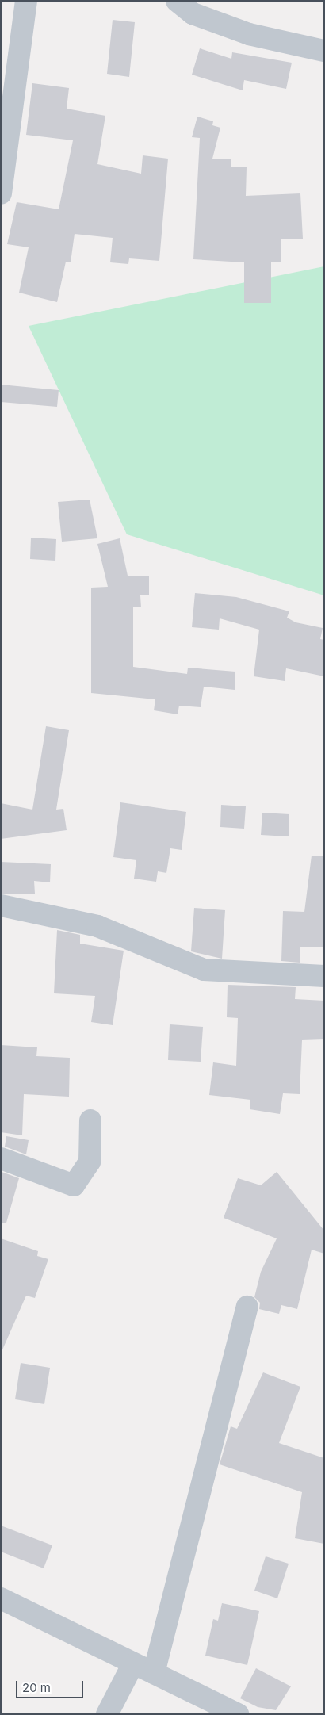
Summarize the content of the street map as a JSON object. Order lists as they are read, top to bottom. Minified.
{"scale_bar":"20 m"}
